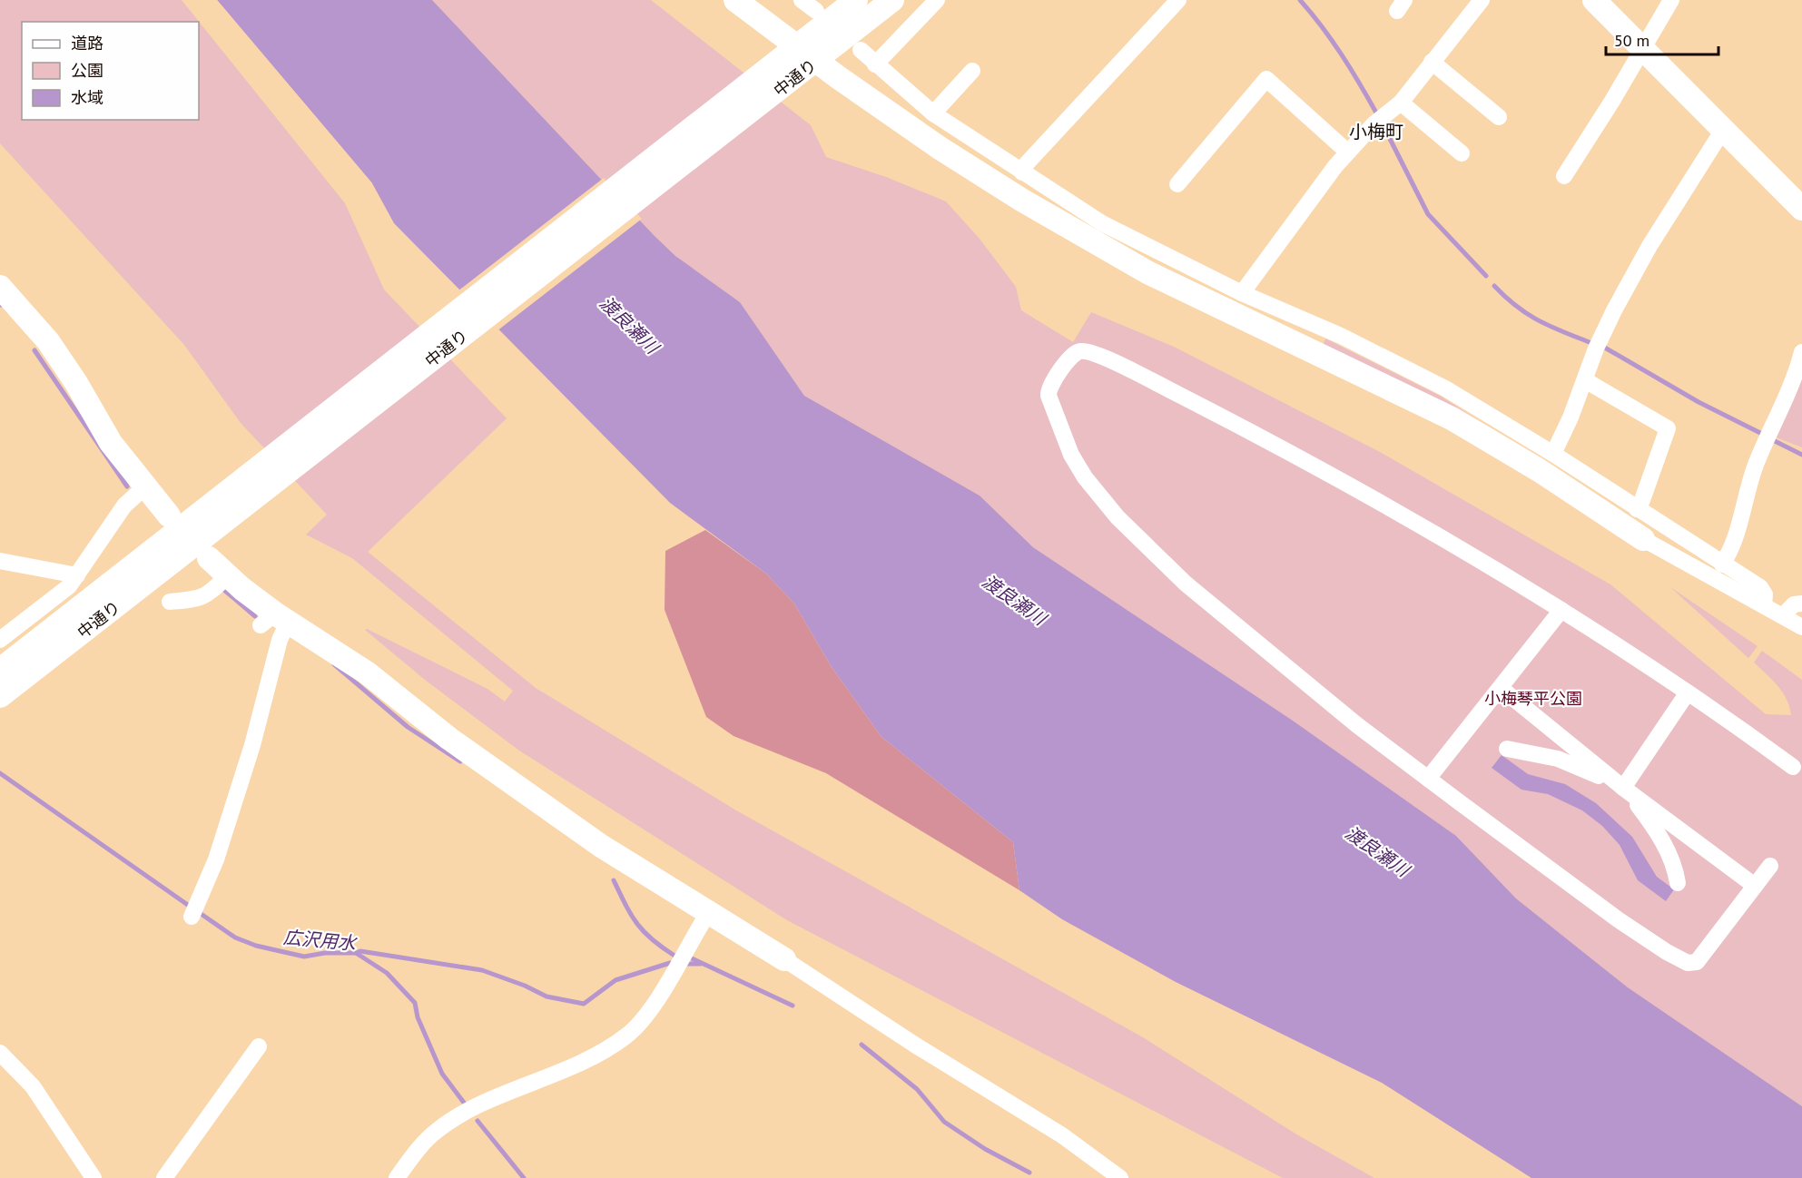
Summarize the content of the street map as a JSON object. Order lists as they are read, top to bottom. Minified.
{"streets":{"street":["中通り"]},"districts":["小梅町"],"water":["渡良瀬川","広沢用水"],"parks":["小梅琴平公園"],"legend":["道路","公園","水域"],"scale_bar":"50 m"}
